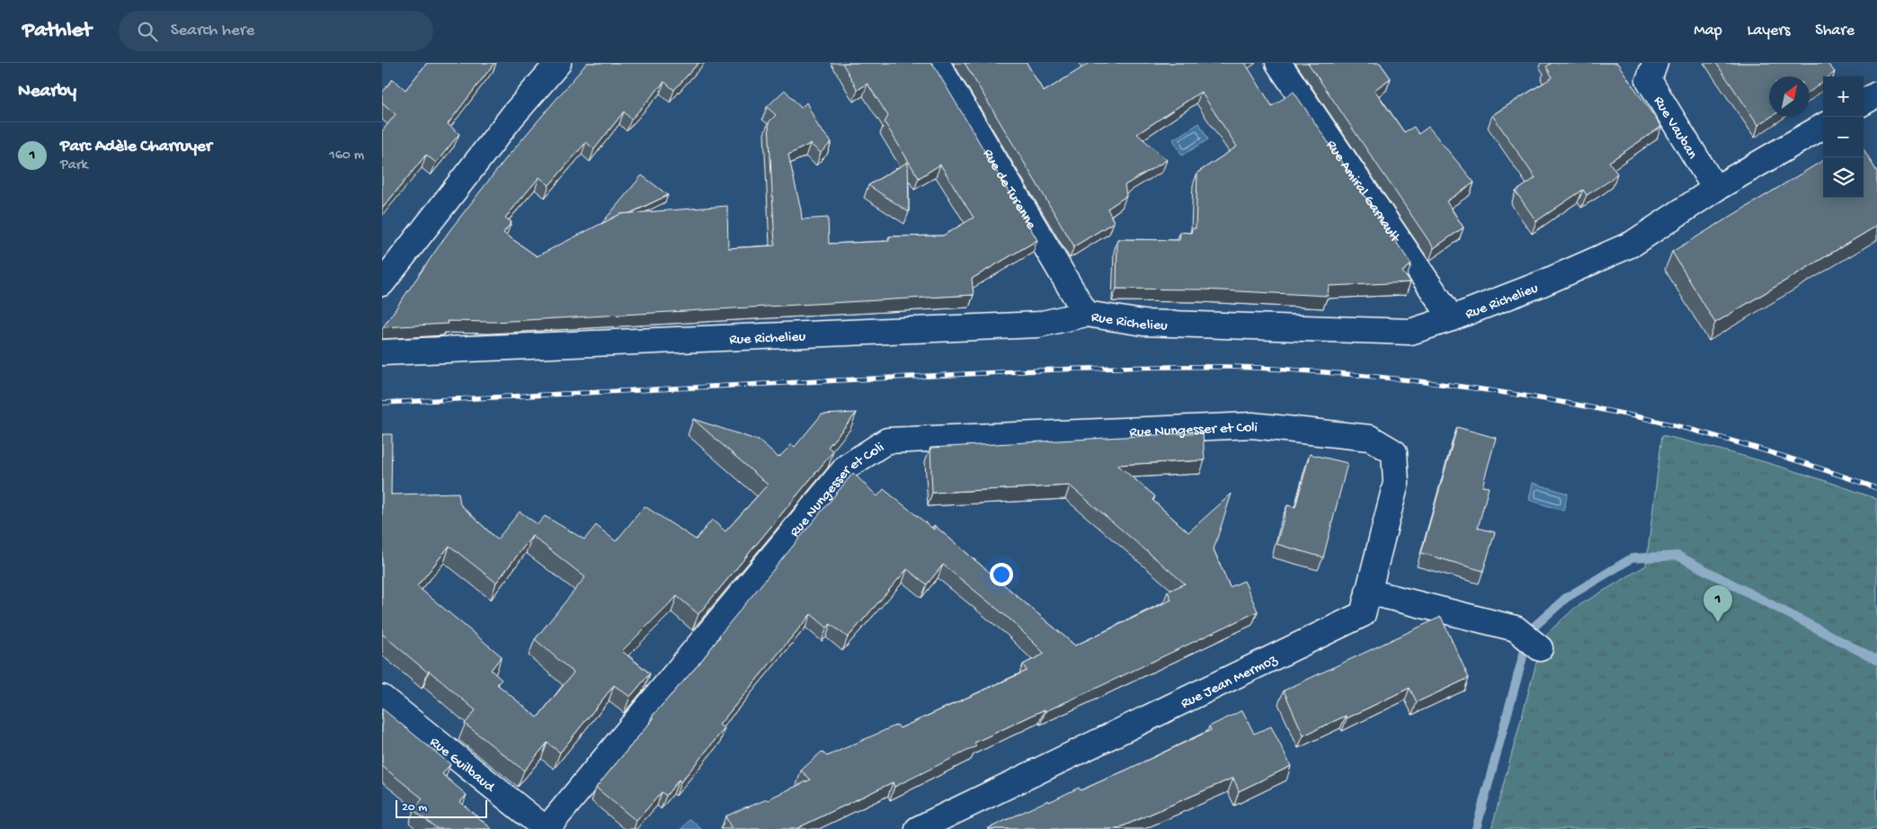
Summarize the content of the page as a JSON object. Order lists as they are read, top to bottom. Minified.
{"streets":{"street":["Rue Vauban","Rue de Turenne","Rue Amiral Garnault","Rue Richelieu","Rue Nungesser et Coli","Rue Jean Mermoz","Rue Guilbaud"]},"crossings":[["Rue Vauban","Rue Richelieu"],["Rue de Turenne","Rue Richelieu"],["Rue Amiral Garnault","Rue Richelieu"],["Rue Nungesser et Coli","Rue Jean Mermoz"],["Rue Nungesser et Coli","Rue Guilbaud"]],"scale_bar":"20 m","north":"top right","page":{"header":"Pathlet","search":"Search here","nav":["Map","Layers","Share"],"heading":"Nearby","map_buttons":["+","−"],"list":[{"mark":"1","name":"Parc Adèle Charruyer","note":"Park","value":"160 m"}],"pins":"1","scale":"20 m"}}
